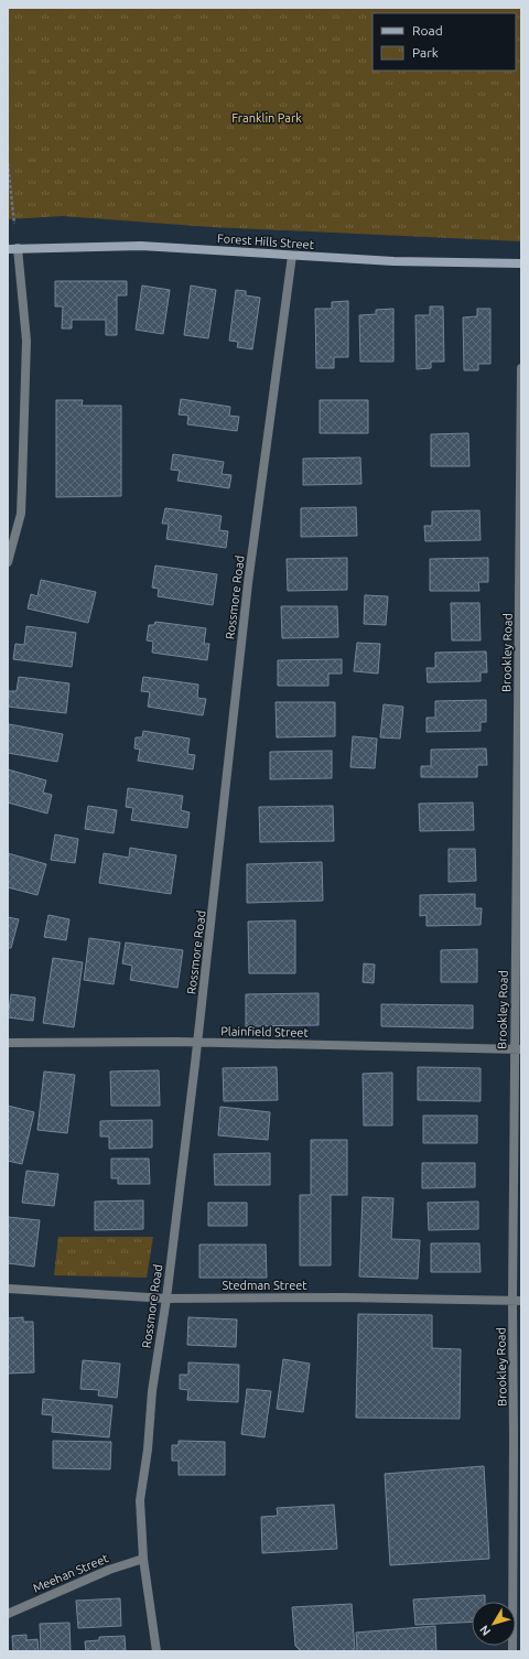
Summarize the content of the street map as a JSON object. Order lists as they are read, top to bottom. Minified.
{"streets":{"street":["Forest Hills Street","Rossmore Road","Brookley Road","Plainfield Street","Stedman Street","Meehan Street"]},"crossings":[["Forest Hills Street","Rossmore Road"],["Rossmore Road","Plainfield Street"],["Rossmore Road","Stedman Street"],["Rossmore Road","Meehan Street"],["Brookley Road","Plainfield Street"],["Brookley Road","Stedman Street"]],"parks":["Franklin Park"],"legend":["Road","Park"],"north":"bottom left"}
